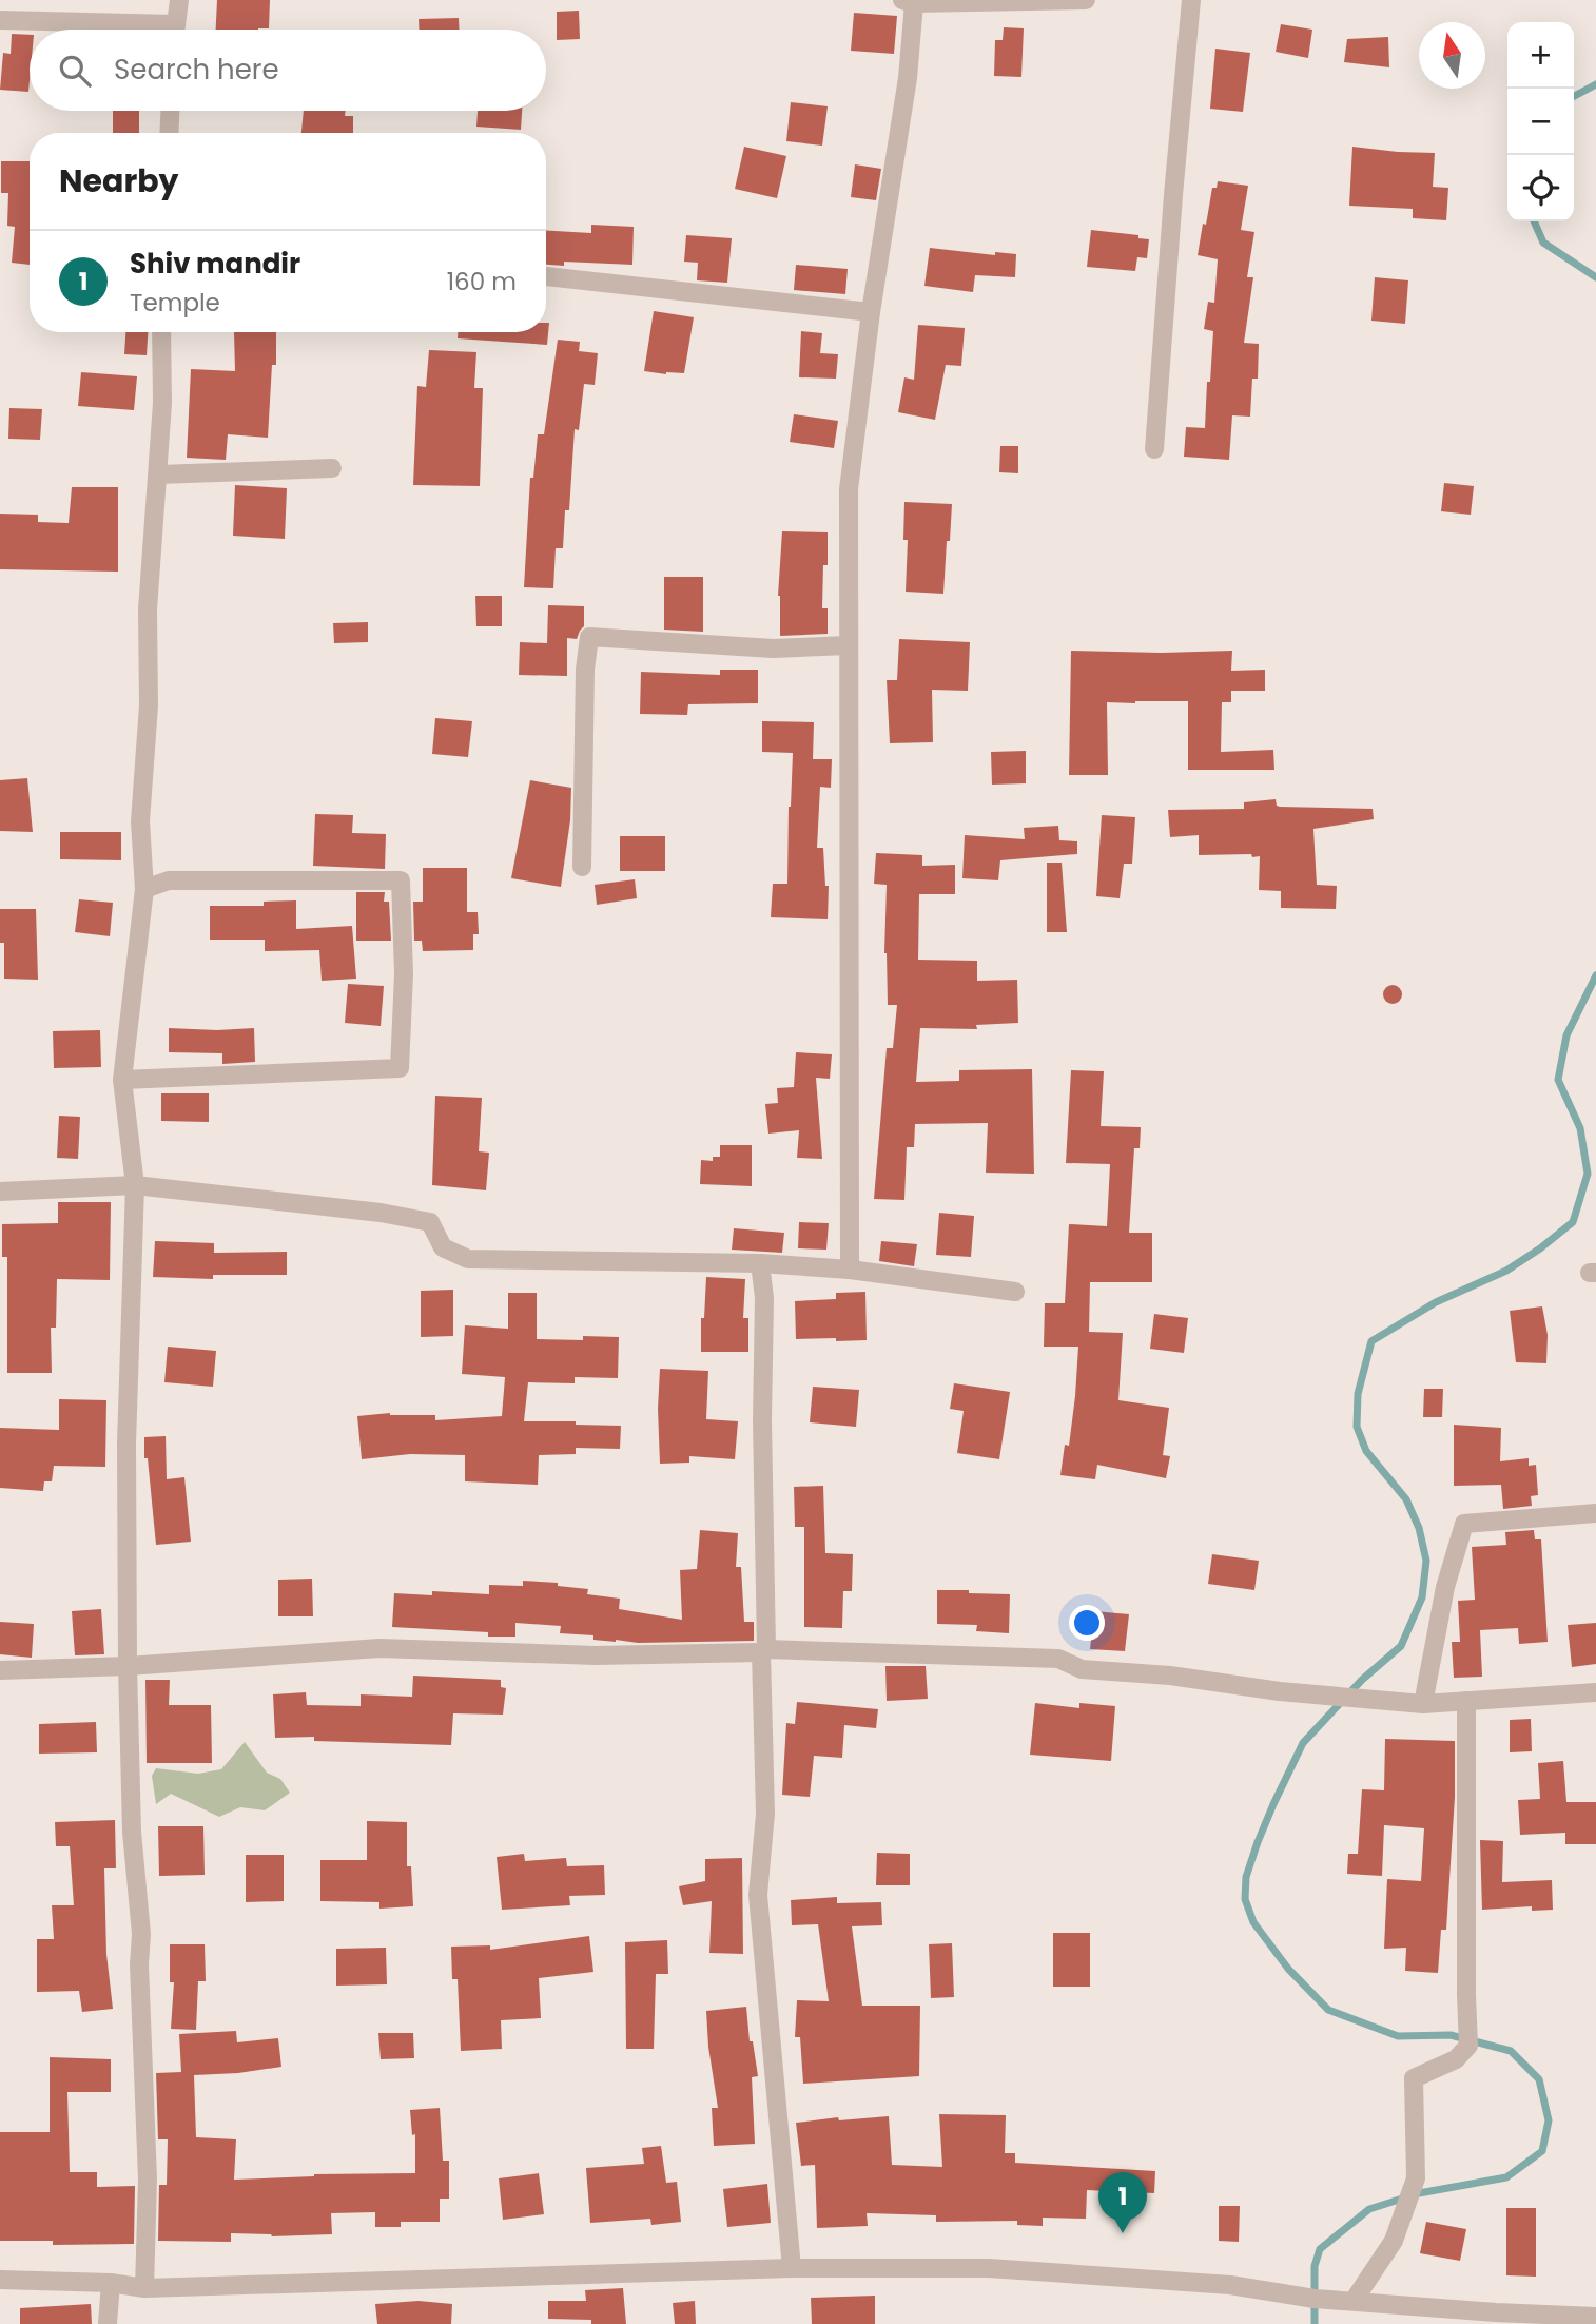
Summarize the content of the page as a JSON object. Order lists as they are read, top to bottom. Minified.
{"north":"top","page":{"map_buttons":["+","−"],"search":"Search here","heading":"Nearby","list":[{"mark":"1","name":"Shiv mandir","note":"Temple","value":"160 m"}],"pins":"1"}}
